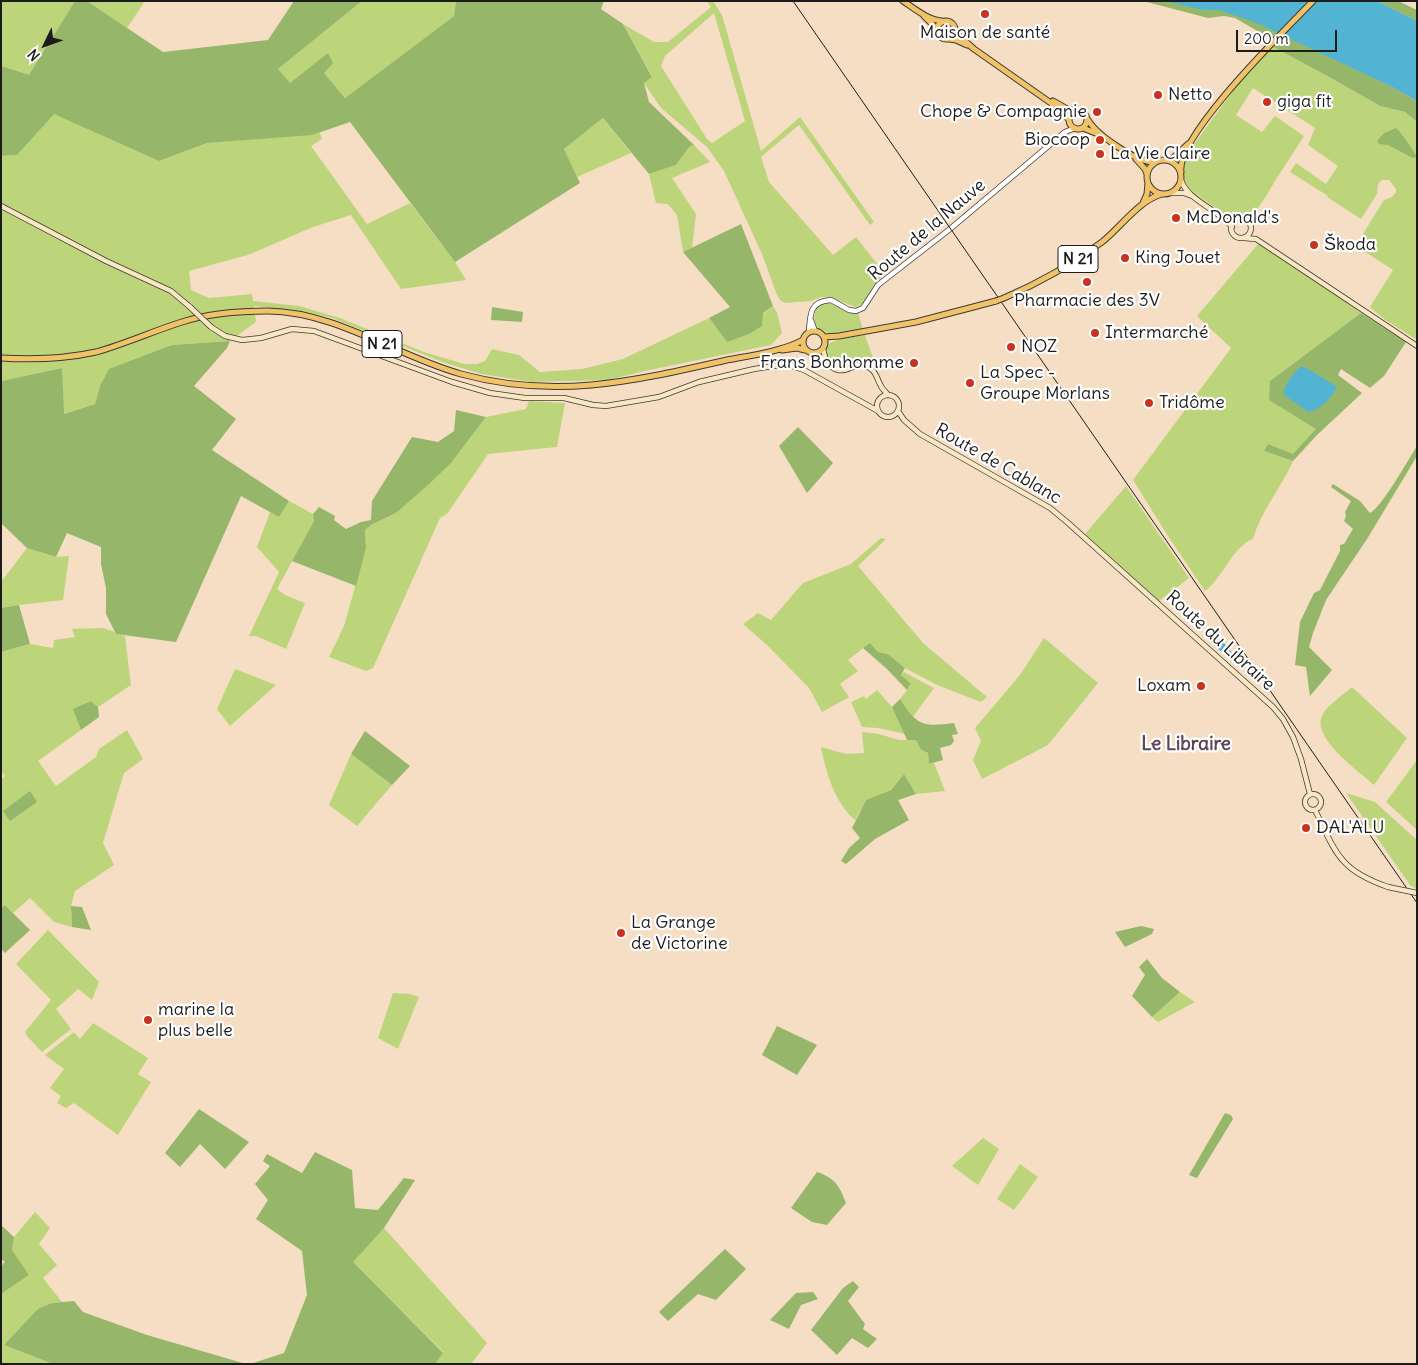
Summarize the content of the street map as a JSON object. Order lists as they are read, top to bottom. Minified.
{"streets":{"main road":["N 21","Route de Cablanc","Route du Libraire"],"street":["Route de la Nauve"]},"crossings":[["Route de Cablanc","Route du Libraire"]],"districts":["Le Libraire"],"places":["Maison de santé","Netto","giga fit","Chope & Compagnie","Biocoop","La Vie Claire","McDonald's","Škoda","King Jouet","Pharmacie des 3V","Intermarché","NOZ","Frans Bonhomme","La Spec - Groupe Morlans","Tridôme","Loxam","DAL'ALU","La Grange de Victorine","marine la plus belle"],"scale_bar":"200 m","north":"bottom left"}
